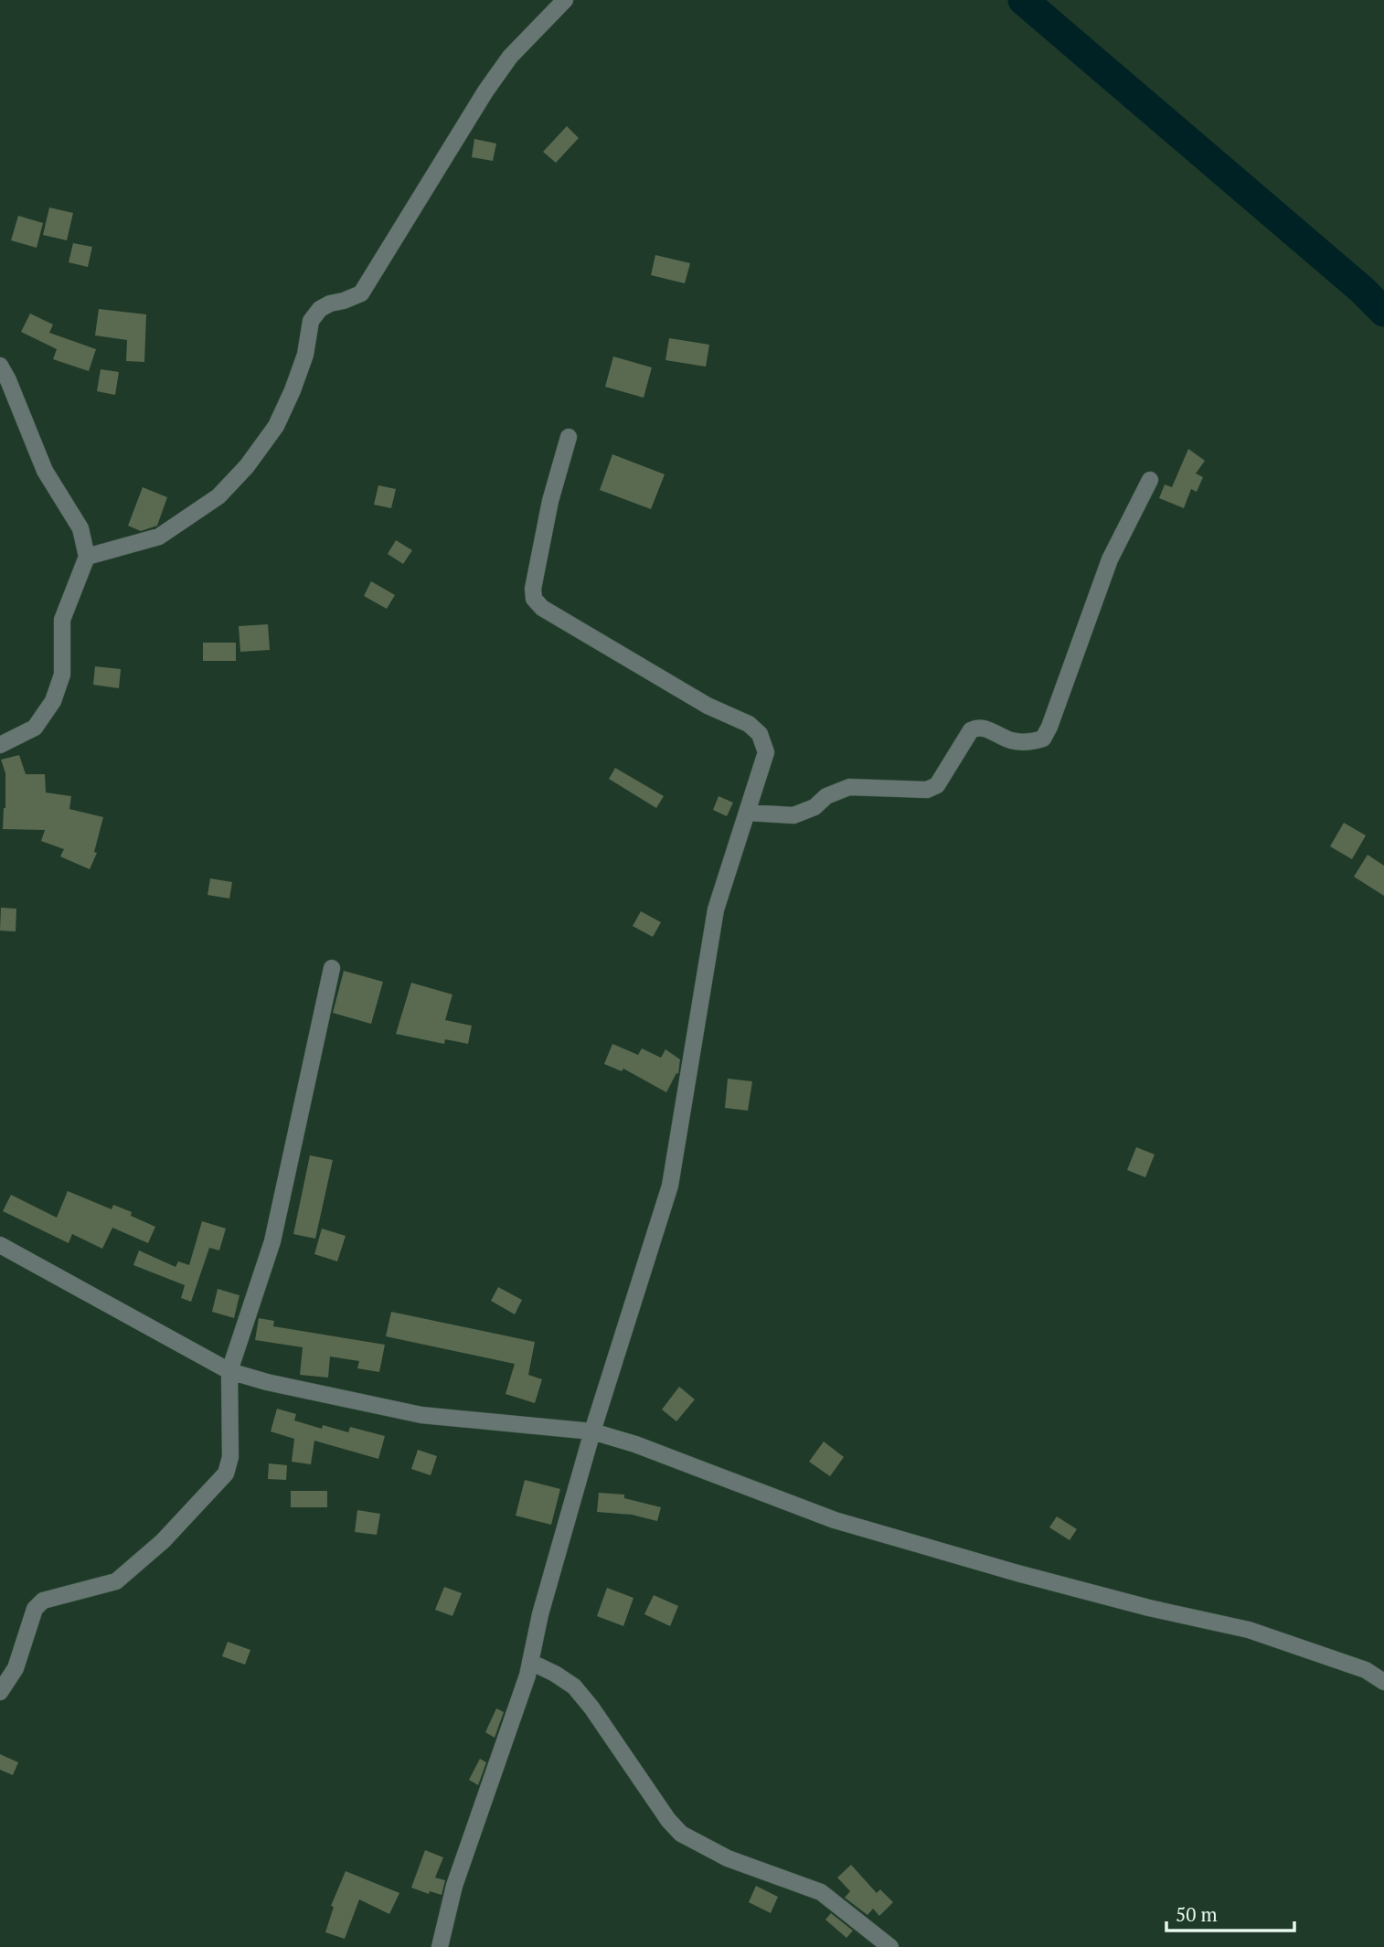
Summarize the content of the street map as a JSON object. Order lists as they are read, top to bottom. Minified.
{"scale_bar":"50 m"}
